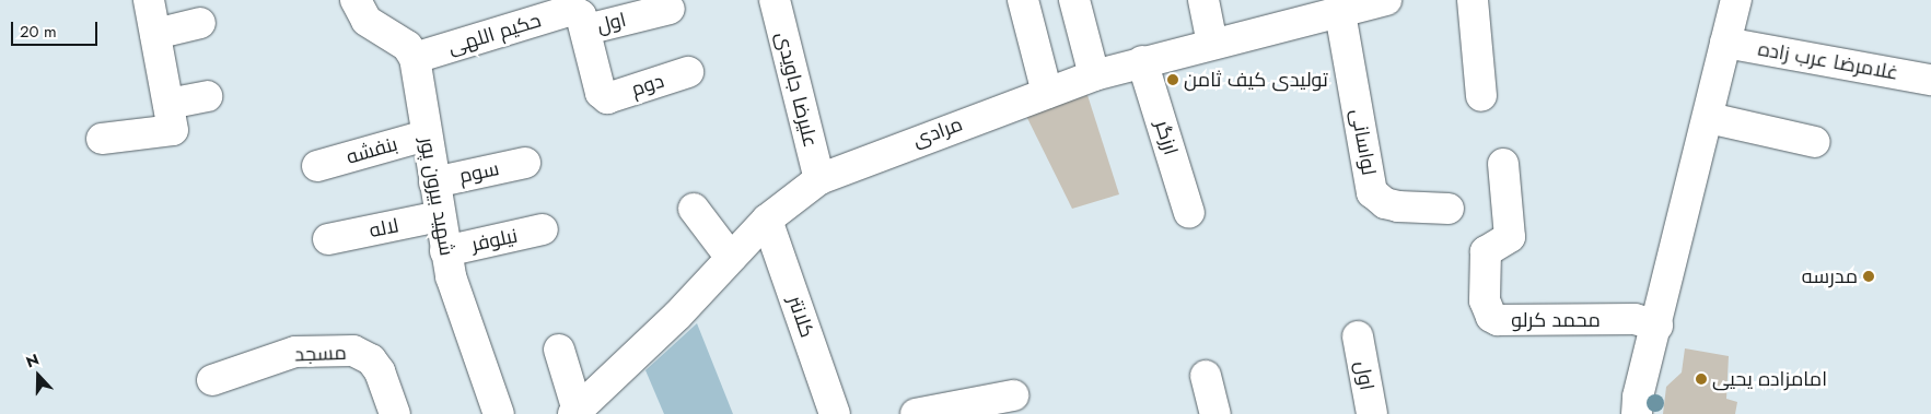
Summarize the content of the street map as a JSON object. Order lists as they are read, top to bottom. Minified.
{"streets":{"street":["اول","حکیم اللهی","غلامرضا عرب زاده","دوم","علیرضا جاویدی","مرادی","ارزگر","لواسانی","بنفشه","سوم","شهید بیرون پور","لاله","نیلوفر","کلانتر","محمد کرلو","مسجد"]},"crossings":[["اول","حکیم اللهی"],["حکیم اللهی","دوم"],["حکیم اللهی","شهید بیرون پور"],["علیرضا جاویدی","مرادی"],["مرادی","ارزگر"],["مرادی","لواسانی"],["مرادی","کلانتر"],["بنفشه","شهید بیرون پور"],["سوم","شهید بیرون پور"],["شهید بیرون پور","لاله"],["شهید بیرون پور","نیلوفر"]],"places":["تولیدی کیف ثامن","مدرسه","امامزاده یحیی"],"scale_bar":"20 m","north":"top"}
